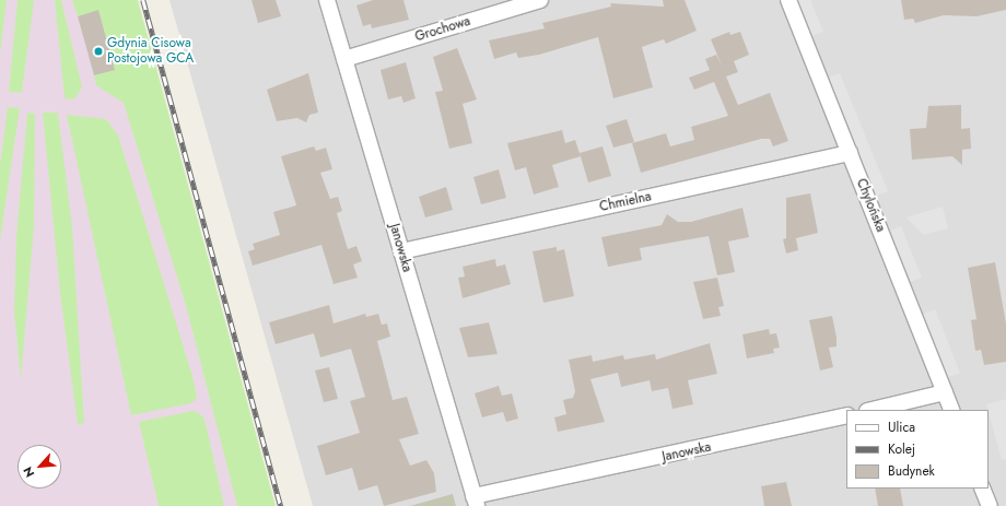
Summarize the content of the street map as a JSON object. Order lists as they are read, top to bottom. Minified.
{"streets":{"street":["Grochowa","Chmielna","Chylońska","Janowska"]},"crossings":[["Grochowa","Janowska"],["Chmielna","Chylońska"],["Chmielna","Janowska"]],"places":["Gdynia Cisowa Postojowa GCA"],"legend":["Ulica","Kolej","Budynek"],"north":"bottom left"}
